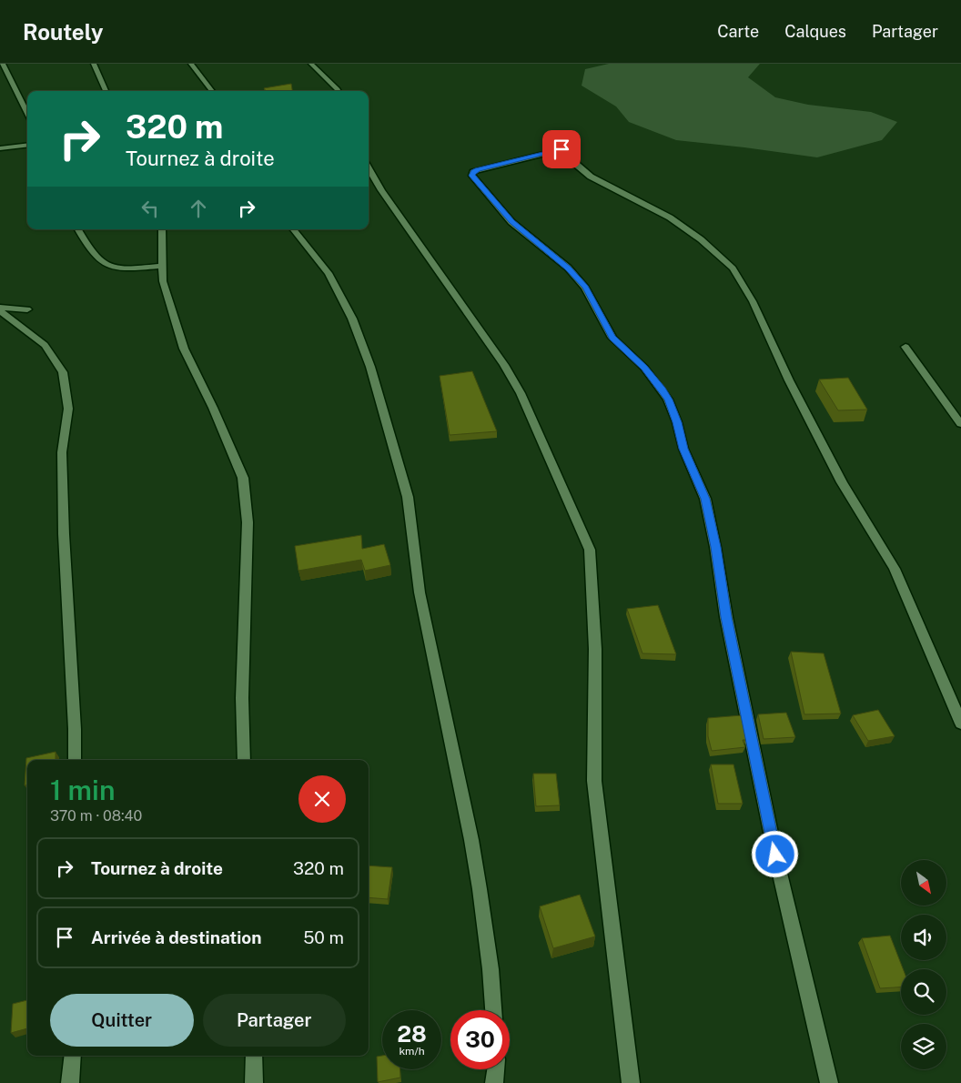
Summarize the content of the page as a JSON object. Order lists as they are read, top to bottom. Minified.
{"north":"bottom right","page":{"header":"Routely","nav":["Carte","Calques","Partager"],"turn":["320 m","Tournez à droite"],"heading":["1 min","370 m · 08:40"],"list":[{"name":"Tournez à droite","value":"320 m"},{"name":"Arrivée à destination","value":"50 m"}],"buttons":["Quitter","Partager"],"speed":"28 km/h","limit":"30"}}
